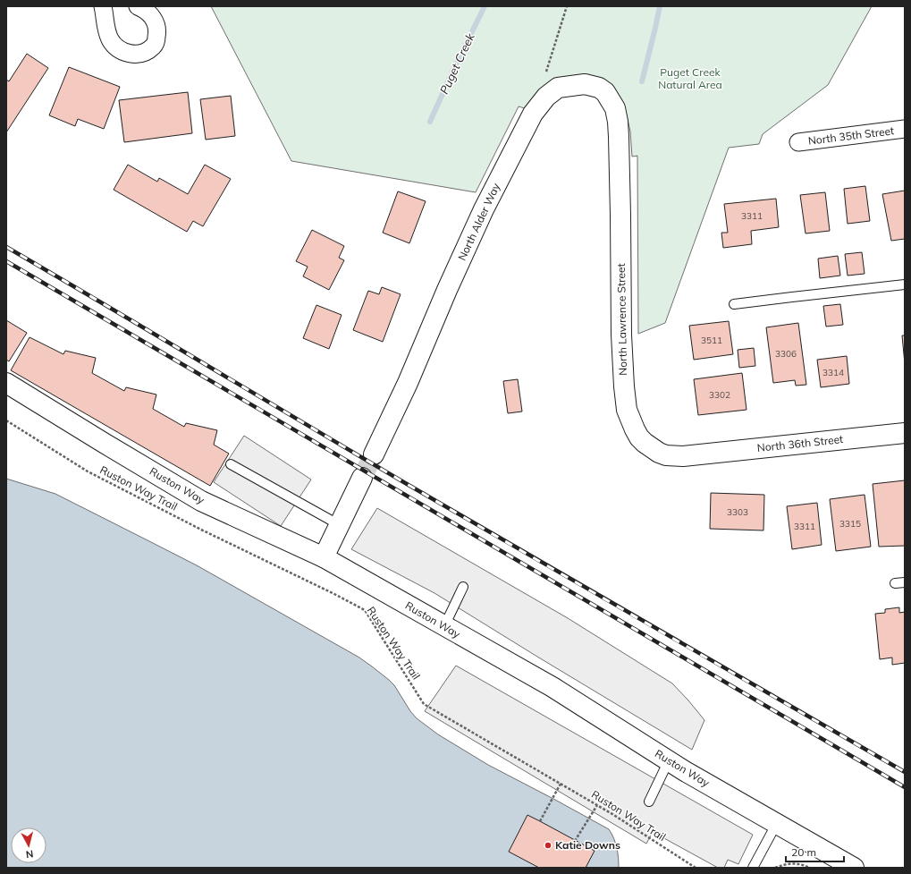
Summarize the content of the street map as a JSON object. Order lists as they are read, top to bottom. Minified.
{"streets":{"street":["North 35th Street","North Alder Way","North Lawrence Street","North 36th Street","Ruston Way"],"path":["Ruston Way Trail"]},"crossings":[["North Alder Way","North Lawrence Street"],["North Lawrence Street","North 36th Street"]],"water":["Puget Creek"],"parks":["Puget Creek Natural Area"],"places":["Katie Downs"],"house_numbers":["3311","3511","3306","3314","3302","3303","3315","3311"],"scale_bar":"20 m","north":"bottom"}
